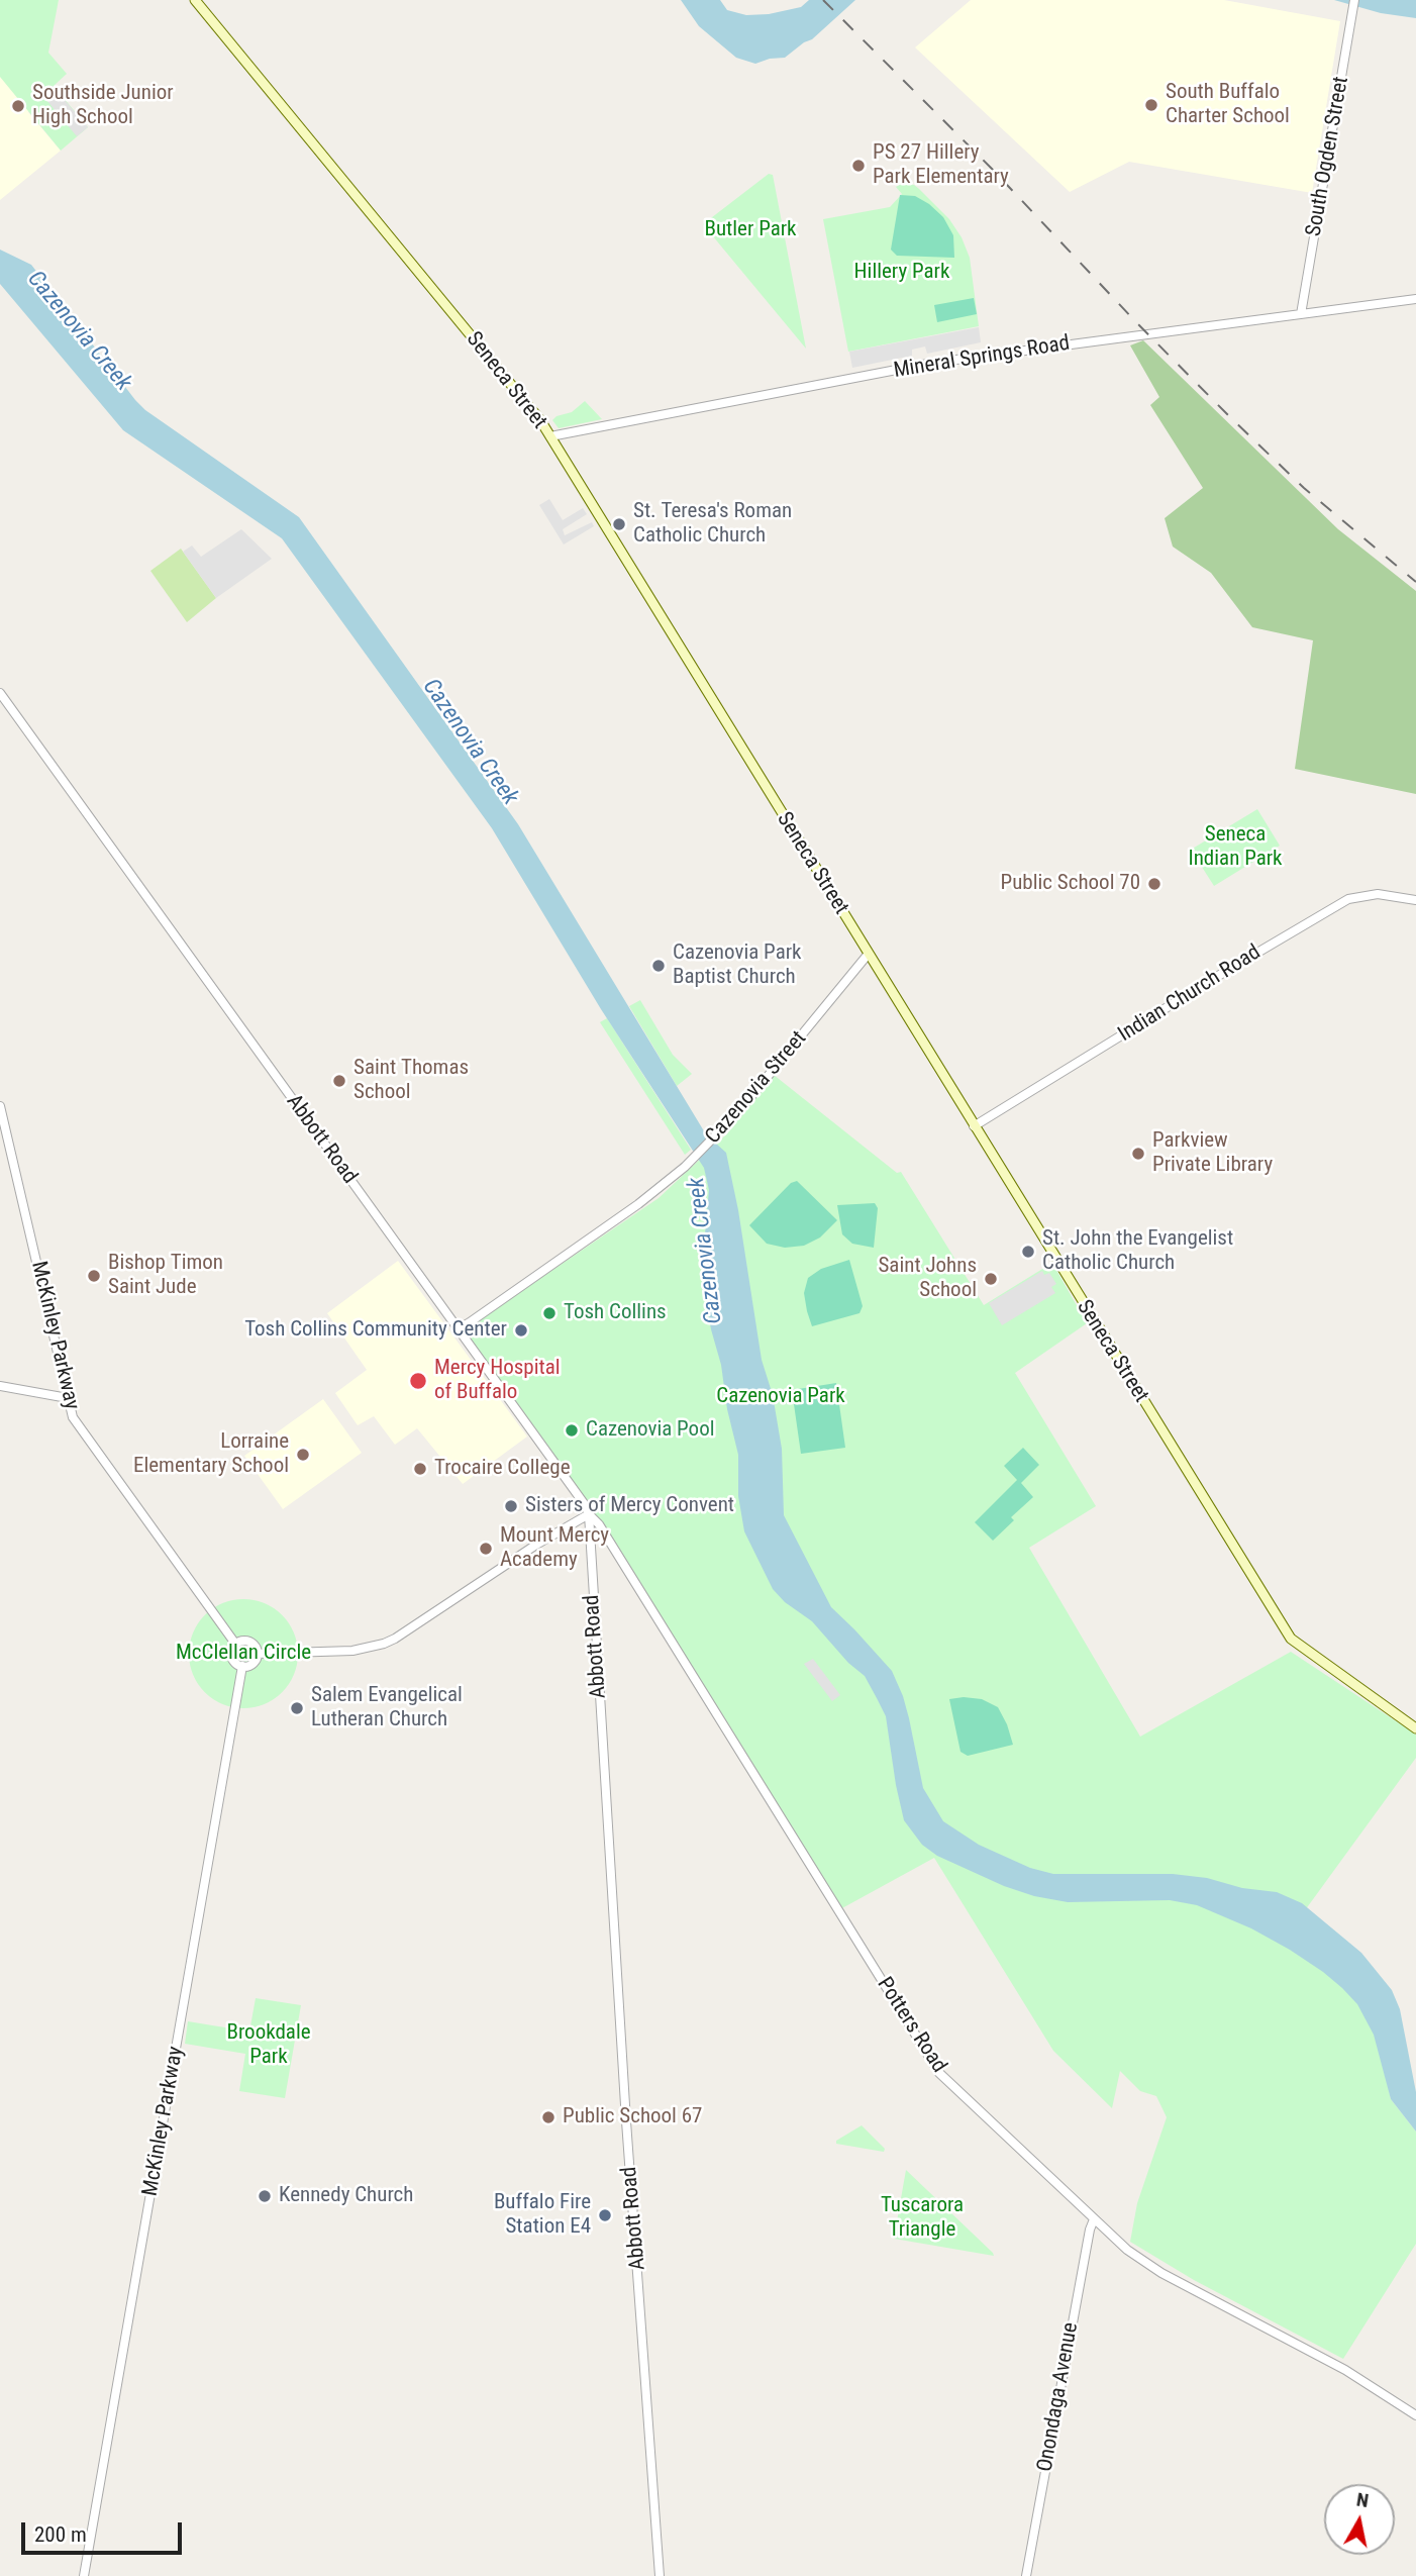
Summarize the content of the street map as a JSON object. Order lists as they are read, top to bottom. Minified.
{"streets":{"main road":["Seneca Street"],"street":["South Ogden Street","Mineral Springs Road","Indian Church Road","Cazenovia Street","Abbott Road","McKinley Parkway","Potters Road","Onondaga Avenue"]},"crossings":[["South Ogden Street","Mineral Springs Road"],["Mineral Springs Road","Seneca Street"],["Seneca Street","Indian Church Road"],["Seneca Street","Cazenovia Street"],["Cazenovia Street","Abbott Road"],["Abbott Road","Potters Road"],["Potters Road","Onondaga Avenue"]],"water":["Cazenovia Creek"],"parks":["Butler Park","Hillery Park","Seneca Indian Park","Cazenovia Park","McClellan Circle","Brookdale Park","Tuscarora Triangle"],"places":["South Buffalo Charter School","Southside Junior High School","PS 27 Hillery Park Elementary","St. Teresa's Roman Catholic Church","Public School 70","Cazenovia Park Baptist Church","Saint Thomas School","Parkview Private Library","St. John the Evangelist Catholic Church","Bishop Timon Saint Jude","Saint Johns School","Tosh Collins","Tosh Collins Community Center","Mercy Hospital of Buffalo","Cazenovia Pool","Lorraine Elementary School","Trocaire College","Sisters of Mercy Convent","Mount Mercy Academy","Salem Evangelical Lutheran Church","Public School 67","Kennedy Church","Buffalo Fire Station E4"],"scale_bar":"200 m","north":"top"}
